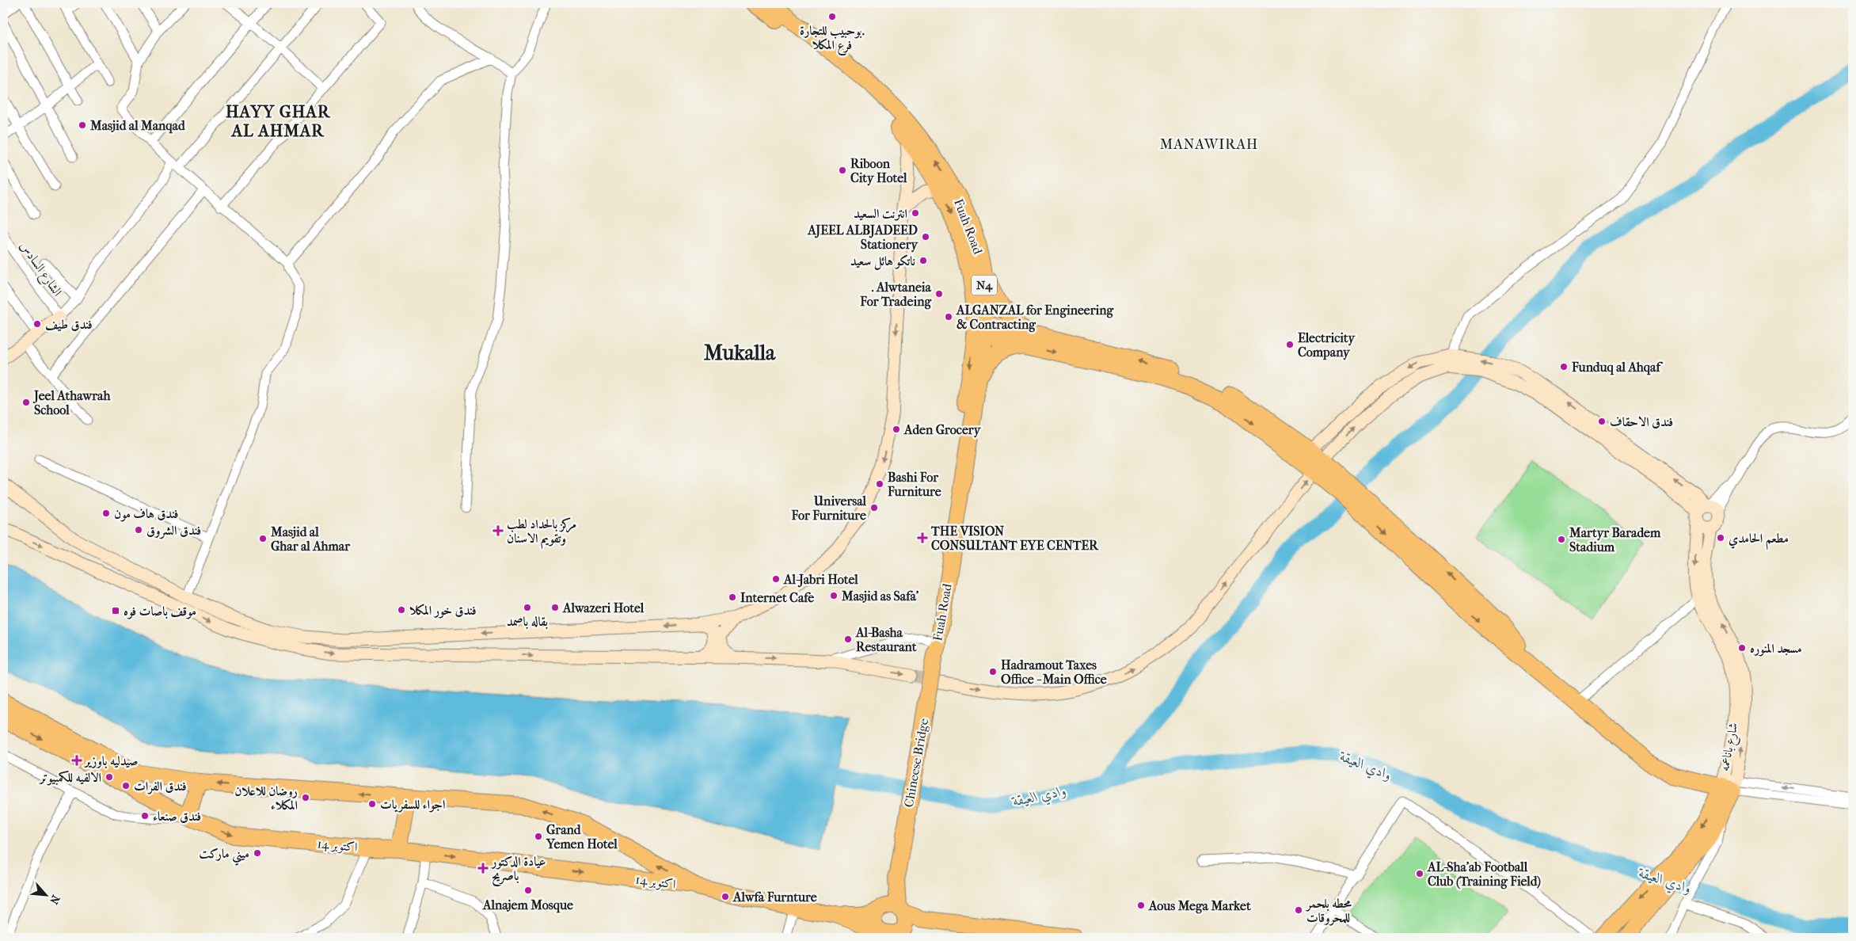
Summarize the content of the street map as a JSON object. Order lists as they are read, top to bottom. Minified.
{"streets":{"highway":["Fuah Road","N4","شارع باناعمه","Chineese Bridge","14 اكتوبر"],"street":["الشارع السادس"]},"crossings":[["Fuah Road","Chineese Bridge"]],"districts":["HAYY GHAR AL AHMAR","MANAWIRAH","Mukalla"],"water":["وادي العيقة"],"places":{"other":["بوحبيب للتجارة. فرع المكلا","Masjid al Manqad","Riboon City Hotel","انترنت السعيد","AJEEL ALBJADEED Stationery","ناتكو هائل سعيد",". Alwtaneia For Tradeing","ALGANZAL for Engineering & Contracting","فندق طيف","Electricity Company","Funduq al Ahqaf","Jeel Athawrah School","فندق الاحقاف","Aden Grocery","Bashi For Furniture","Universal For Furniture","فندق هاف مون","فندق الشروق","مطعم الحامدي","Masjid al Ghar al Ahmar","Martyr Baradem Stadium","Al-Jabri Hotel","Masjid as Safa'","Internet Cafe","بقاله باصمد","Alwazeri Hotel","فندق خور المكلا","Al-Basha Restaurant","مسجد المنوره","Hadramout Taxes Office - Main Office","الالفيه للكمبيوتر","فندق الفرات","روضان للاعلان المكلاء","اجواء للسفريات","فندق صنعاء","Grand Yemen Hotel","ميني ماركت","AL-Sha'ab Football Club (Training Field)","Alnajem Mosque","Alwfa Furnture","Aous Mega Market","محطه بلحمر للمحروقات"],"health":["مركز بالحداد لطب وتقويم الاسنان","THE VISION CONSULTANT EYE CENTER","صيدليه باوزير","عيادة الدكتور باصريح"],"transit":["موقف باصات فوه"]},"north":"bottom right"}
